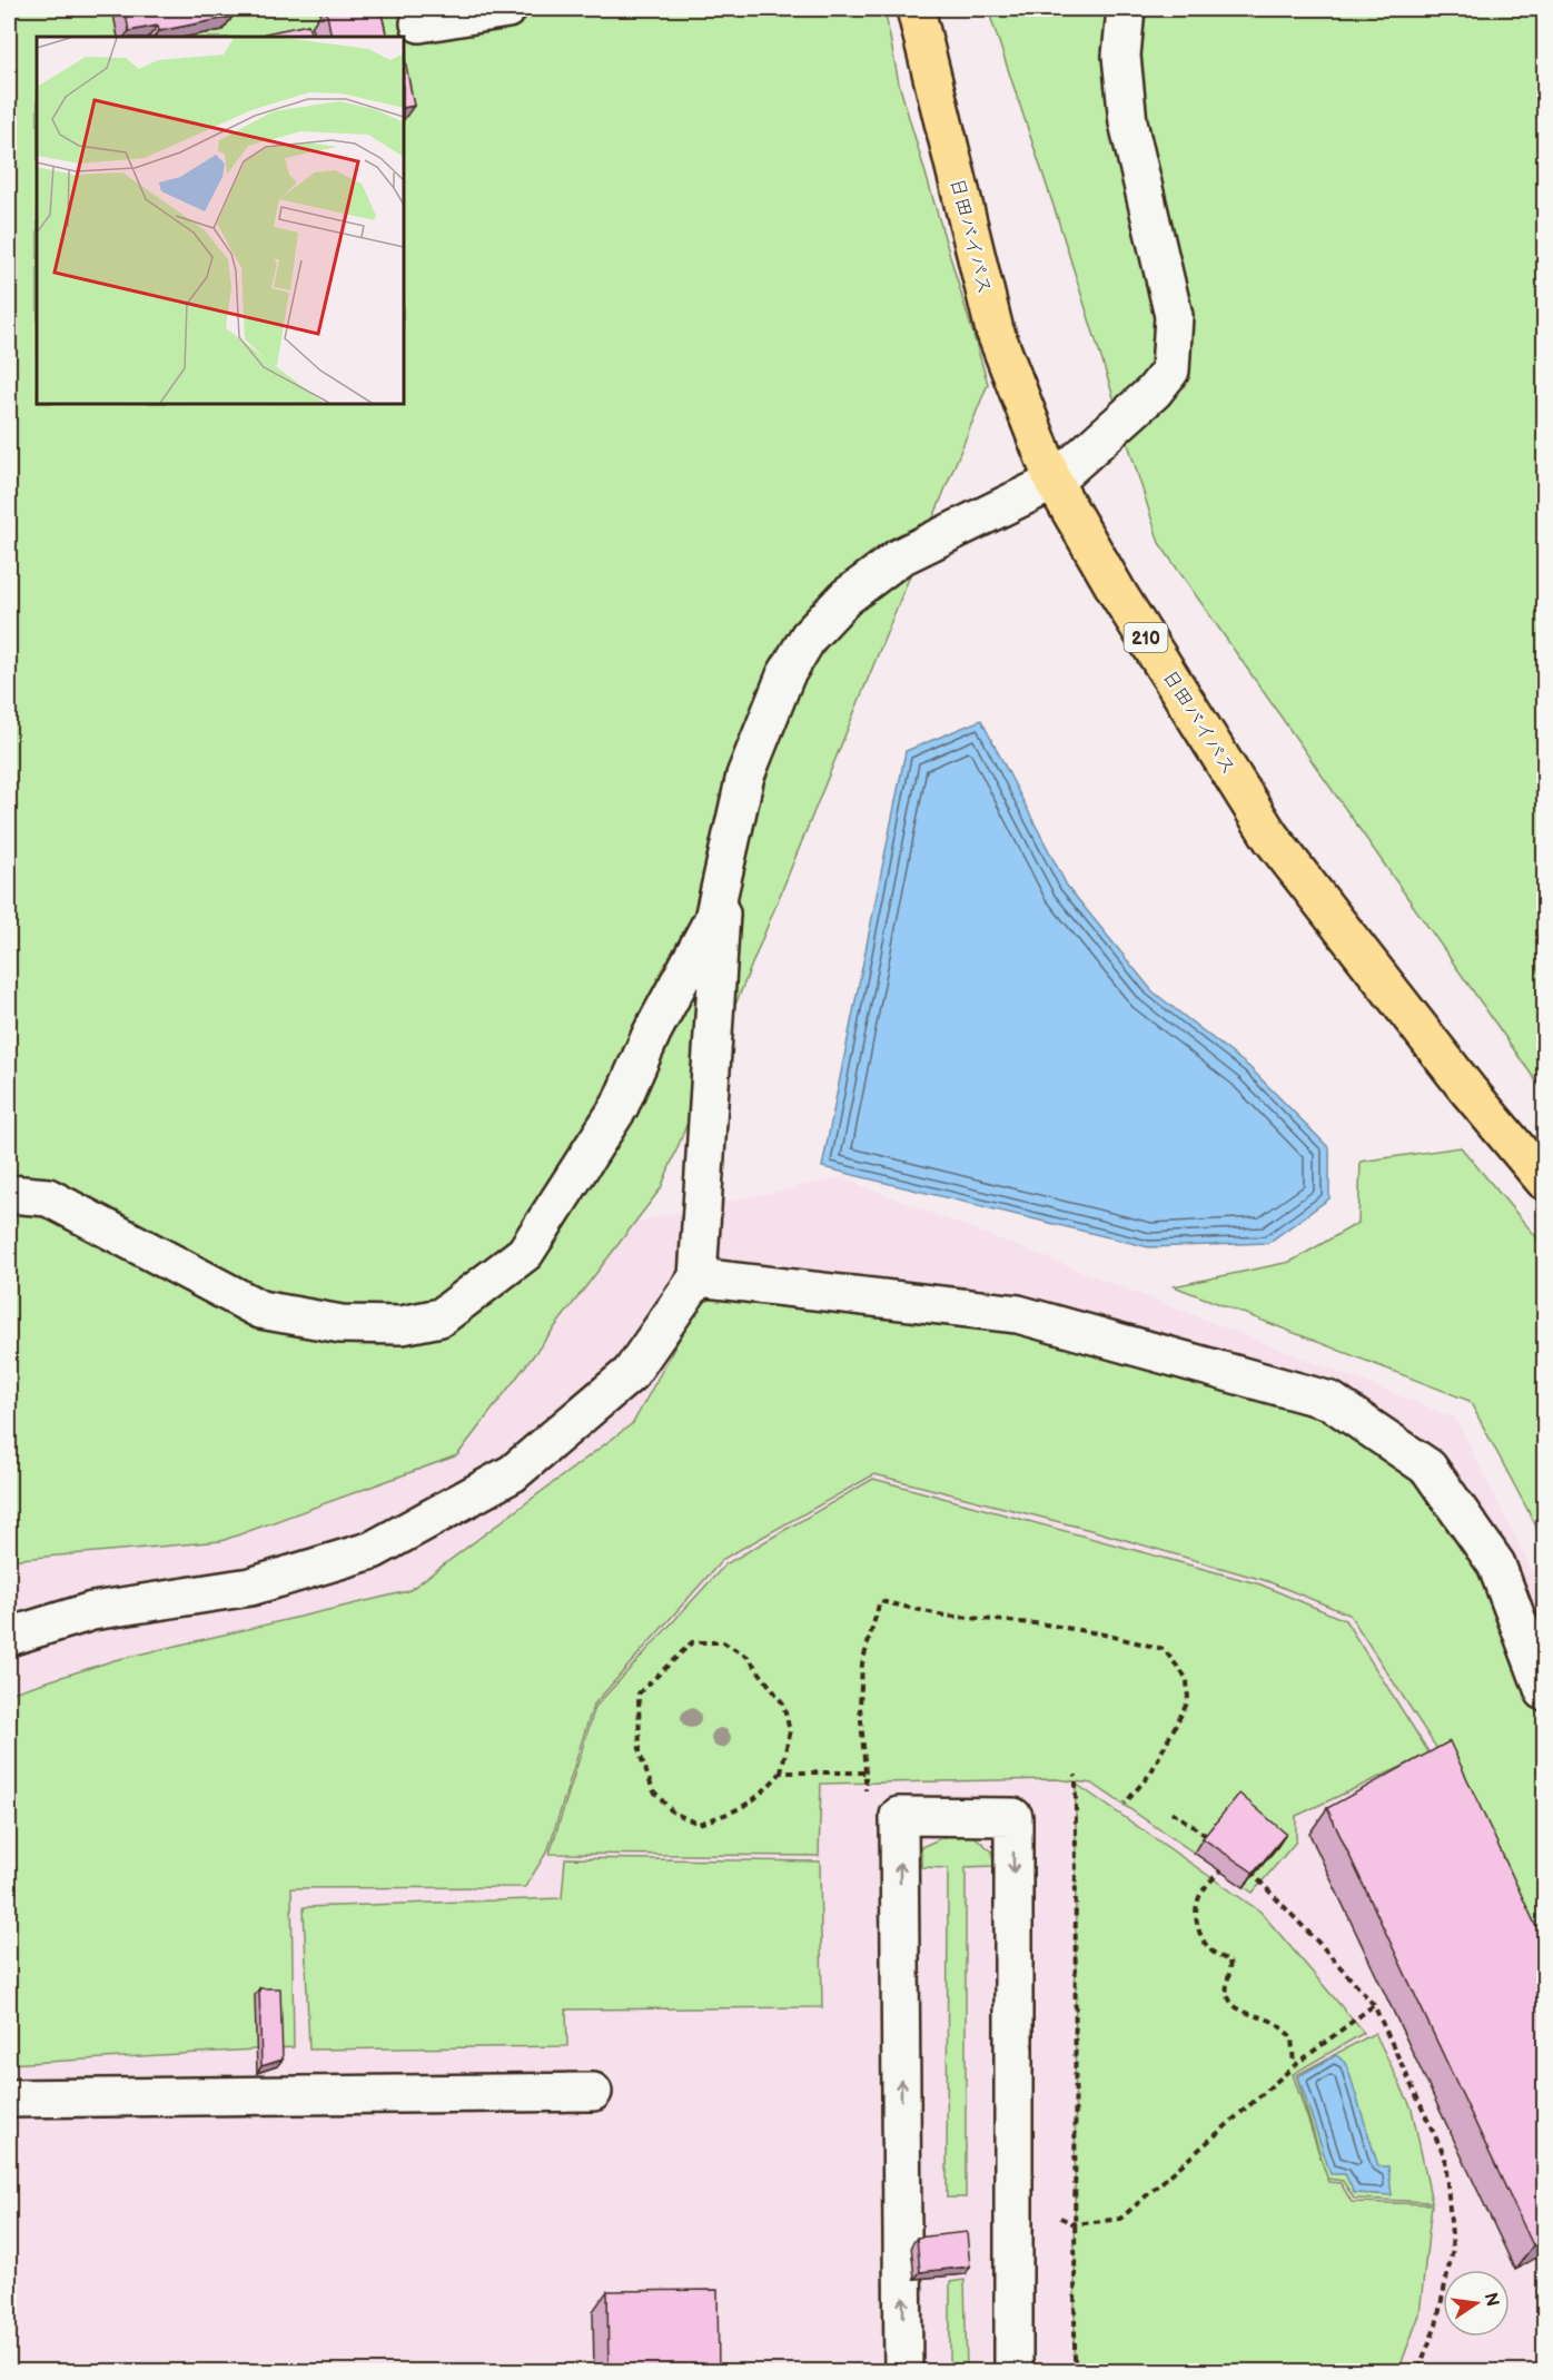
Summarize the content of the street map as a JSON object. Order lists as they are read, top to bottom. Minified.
{"streets":{"highway":["日田バイパス","210"]},"north":"right"}
